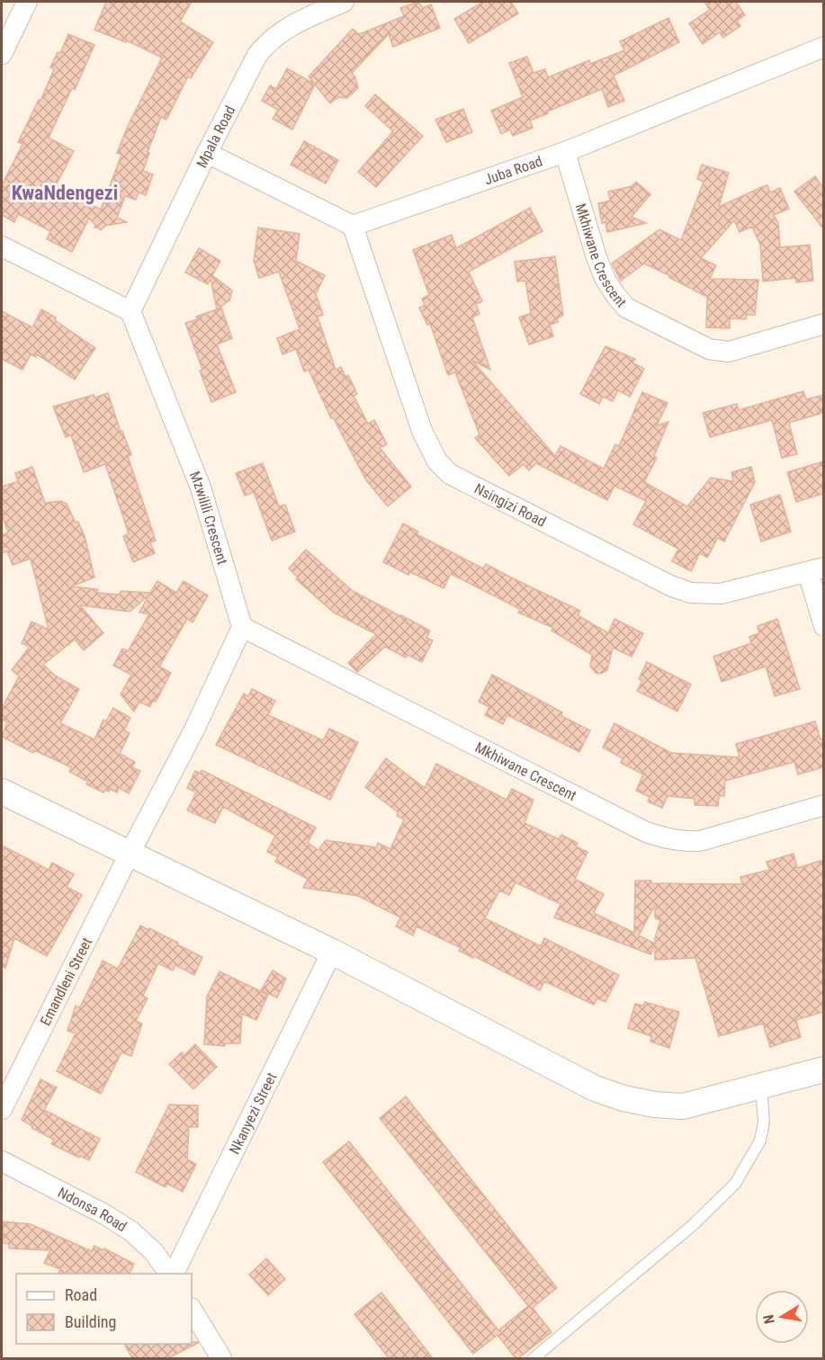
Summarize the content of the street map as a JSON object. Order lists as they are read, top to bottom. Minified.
{"streets":{"street":["Mpala Road","Juba Road","Mkhiwane Crescent","Nsingizi Road","Mzwilili Crescent","Emandleni Street","Nkanyezi Street","Ndonsa Road"]},"crossings":[["Mpala Road","Mzwilili Crescent"],["Juba Road","Mkhiwane Crescent"],["Juba Road","Nsingizi Road"],["Mkhiwane Crescent","Mzwilili Crescent"]],"districts":["KwaNdengezi"],"legend":["Road","Building"],"north":"left"}
